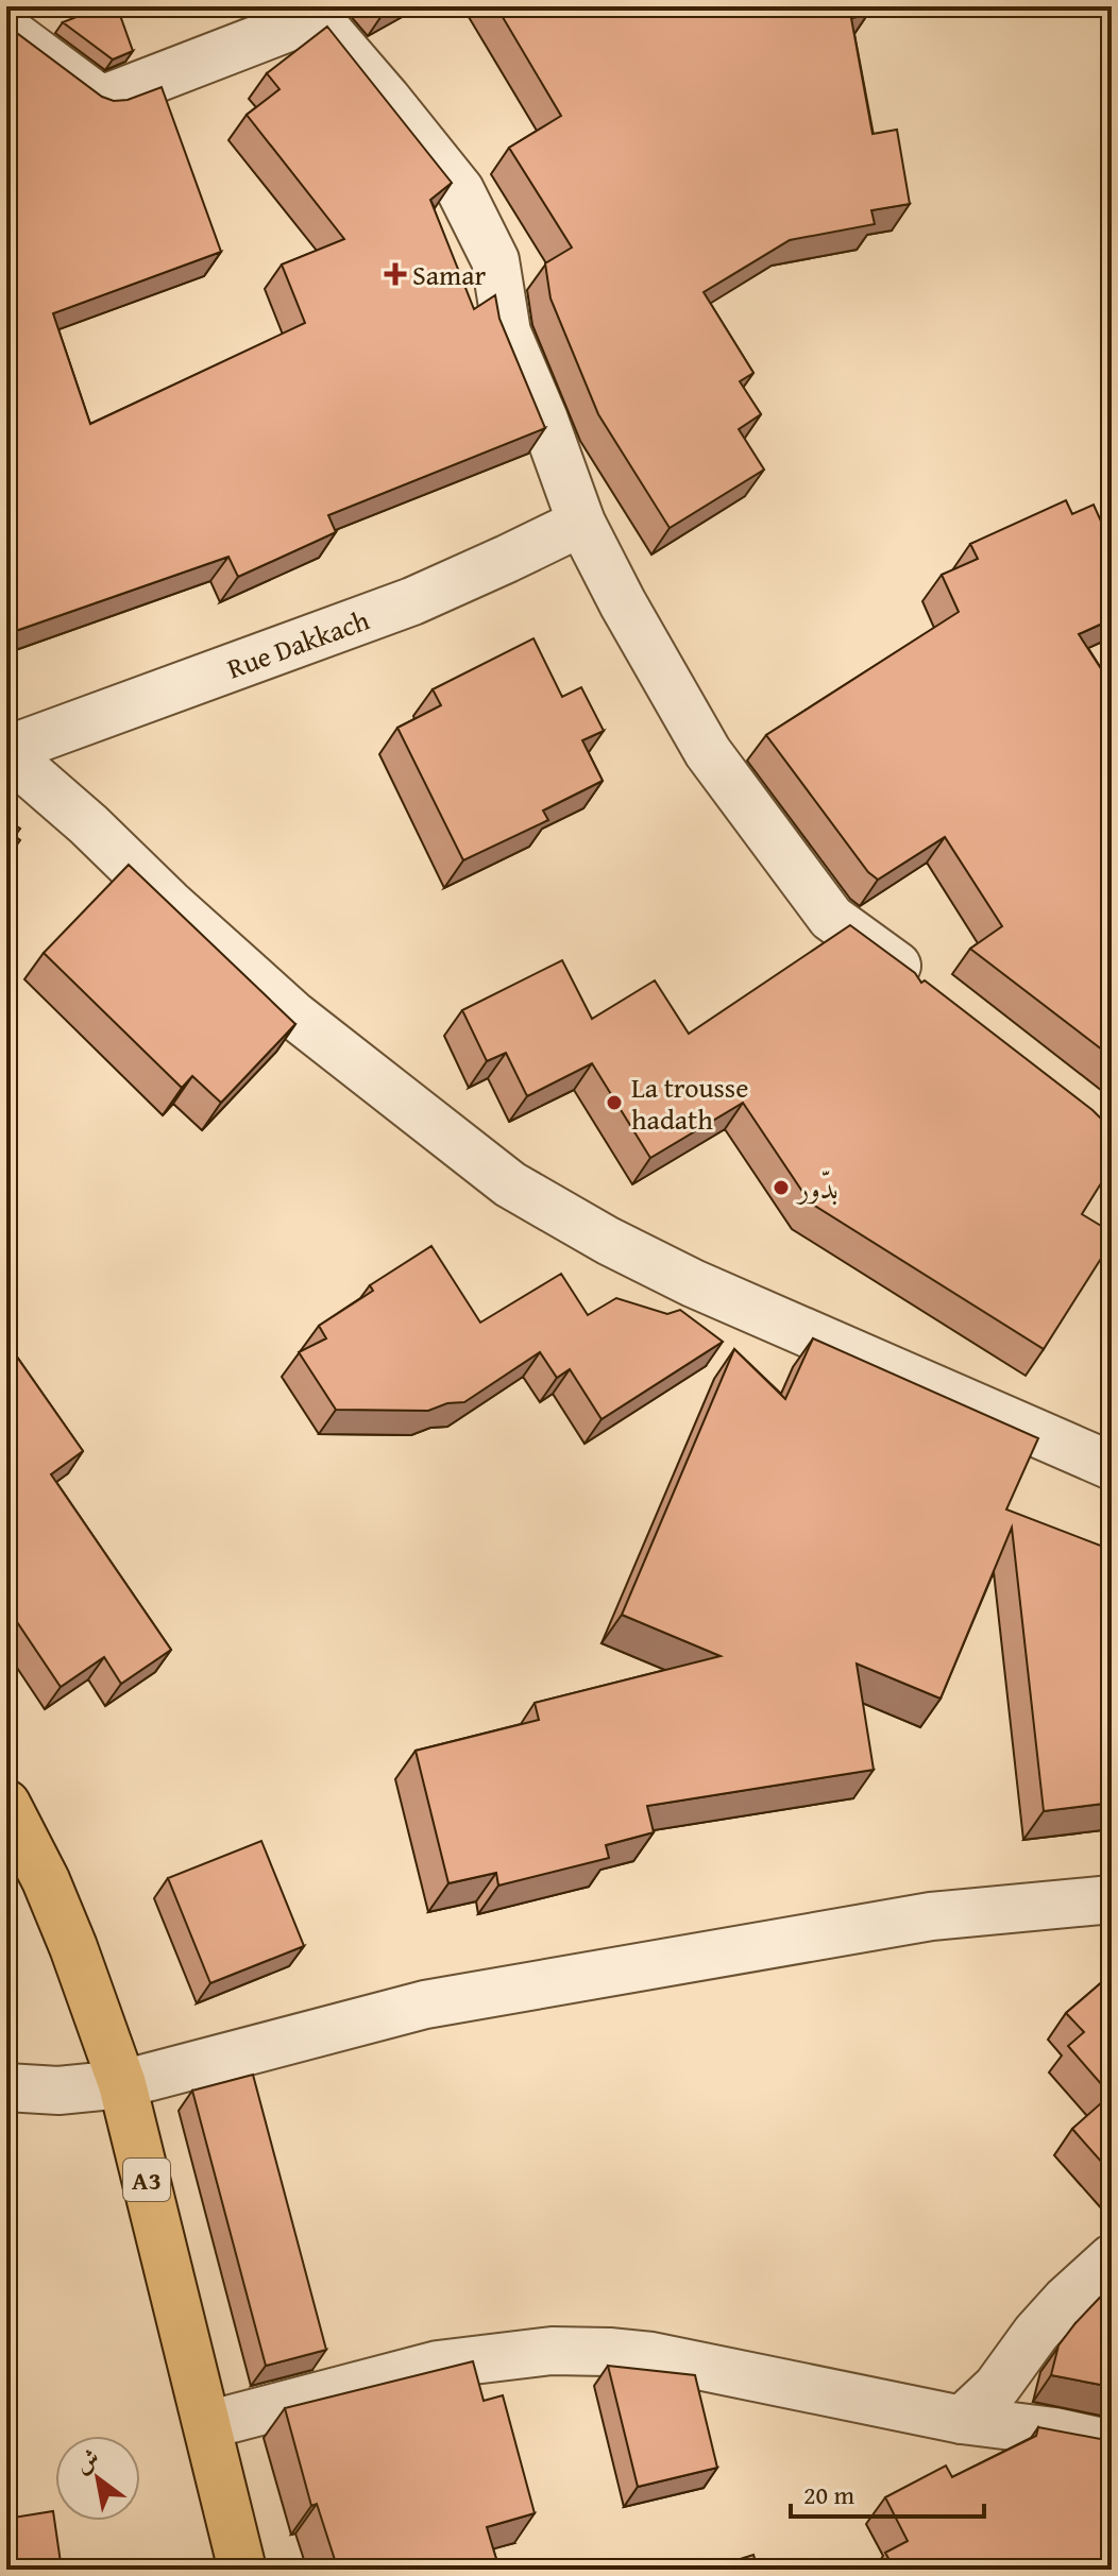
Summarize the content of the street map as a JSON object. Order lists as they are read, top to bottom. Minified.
{"streets":{"highway":["A3"],"street":["Rue Dakkach"]},"places":{"health":["Samar"],"other":["La trousse hadath","بدّور"]},"scale_bar":"20 m","north":"top left"}
